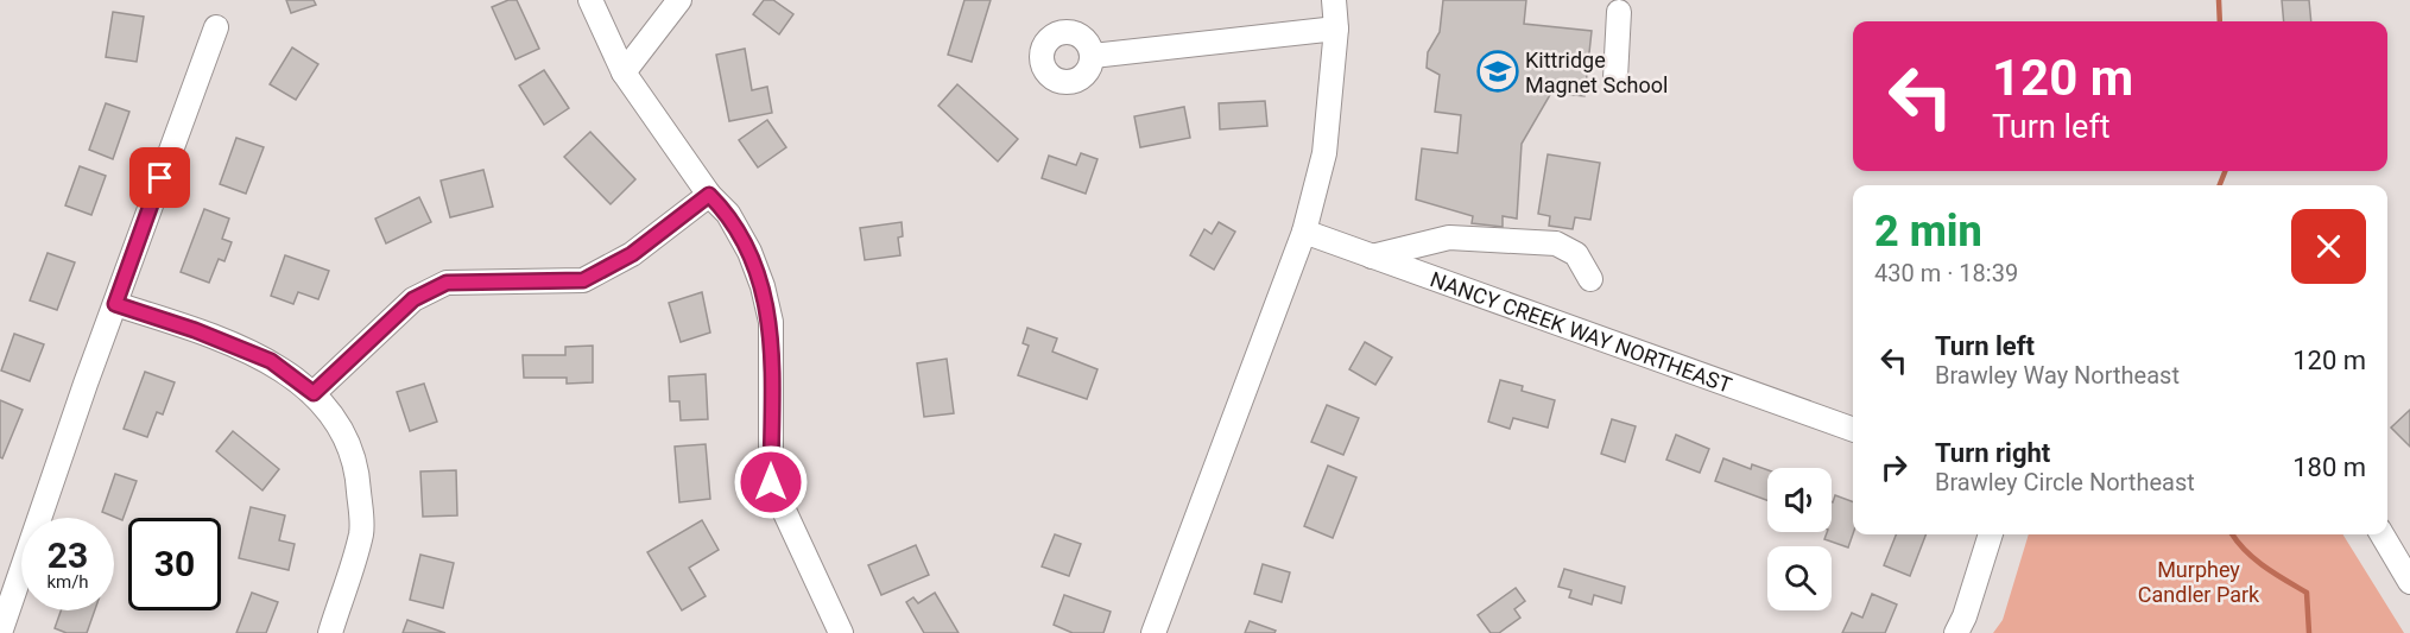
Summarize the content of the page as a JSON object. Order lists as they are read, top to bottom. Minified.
{"streets":{"street":["NANCY CREEK WAY NORTHEAST"]},"parks":["Murphey Candler Park"],"places":{"school or university":["Kittridge Magnet School"]},"page":{"turn":["120 m","Turn left"],"heading":["2 min","430 m · 18:39"],"list":[{"name":"Turn left","note":"Brawley Way Northeast","value":"120 m"},{"name":"Turn right","note":"Brawley Circle Northeast","value":"180 m"}],"speed":"23 km/h","limit":"30"}}
